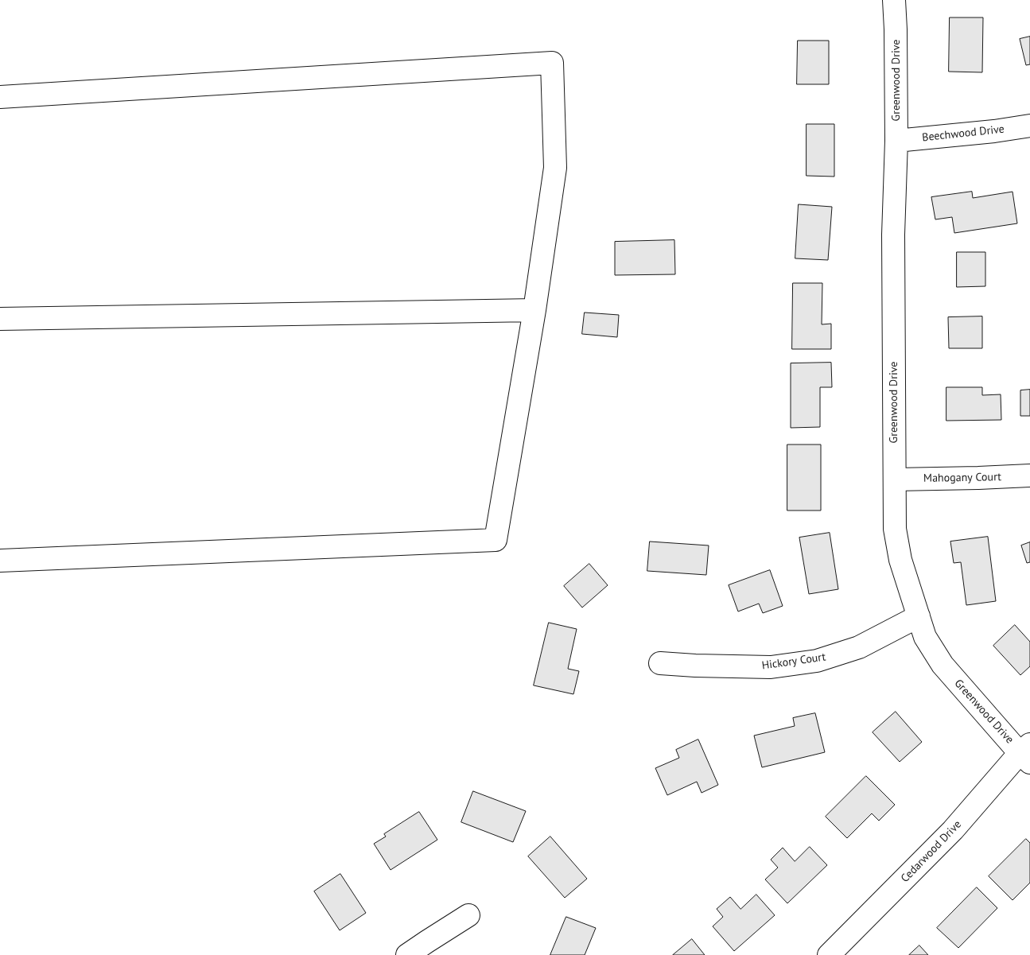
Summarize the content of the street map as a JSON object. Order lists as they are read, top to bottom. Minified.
{"streets":{"street":["Greenwood Drive","Beechwood Drive","Mahogany Court","Hickory Court","Cedarwood Drive"]},"crossings":[["Greenwood Drive","Beechwood Drive"],["Greenwood Drive","Mahogany Court"],["Greenwood Drive","Hickory Court"],["Greenwood Drive","Cedarwood Drive"]]}
